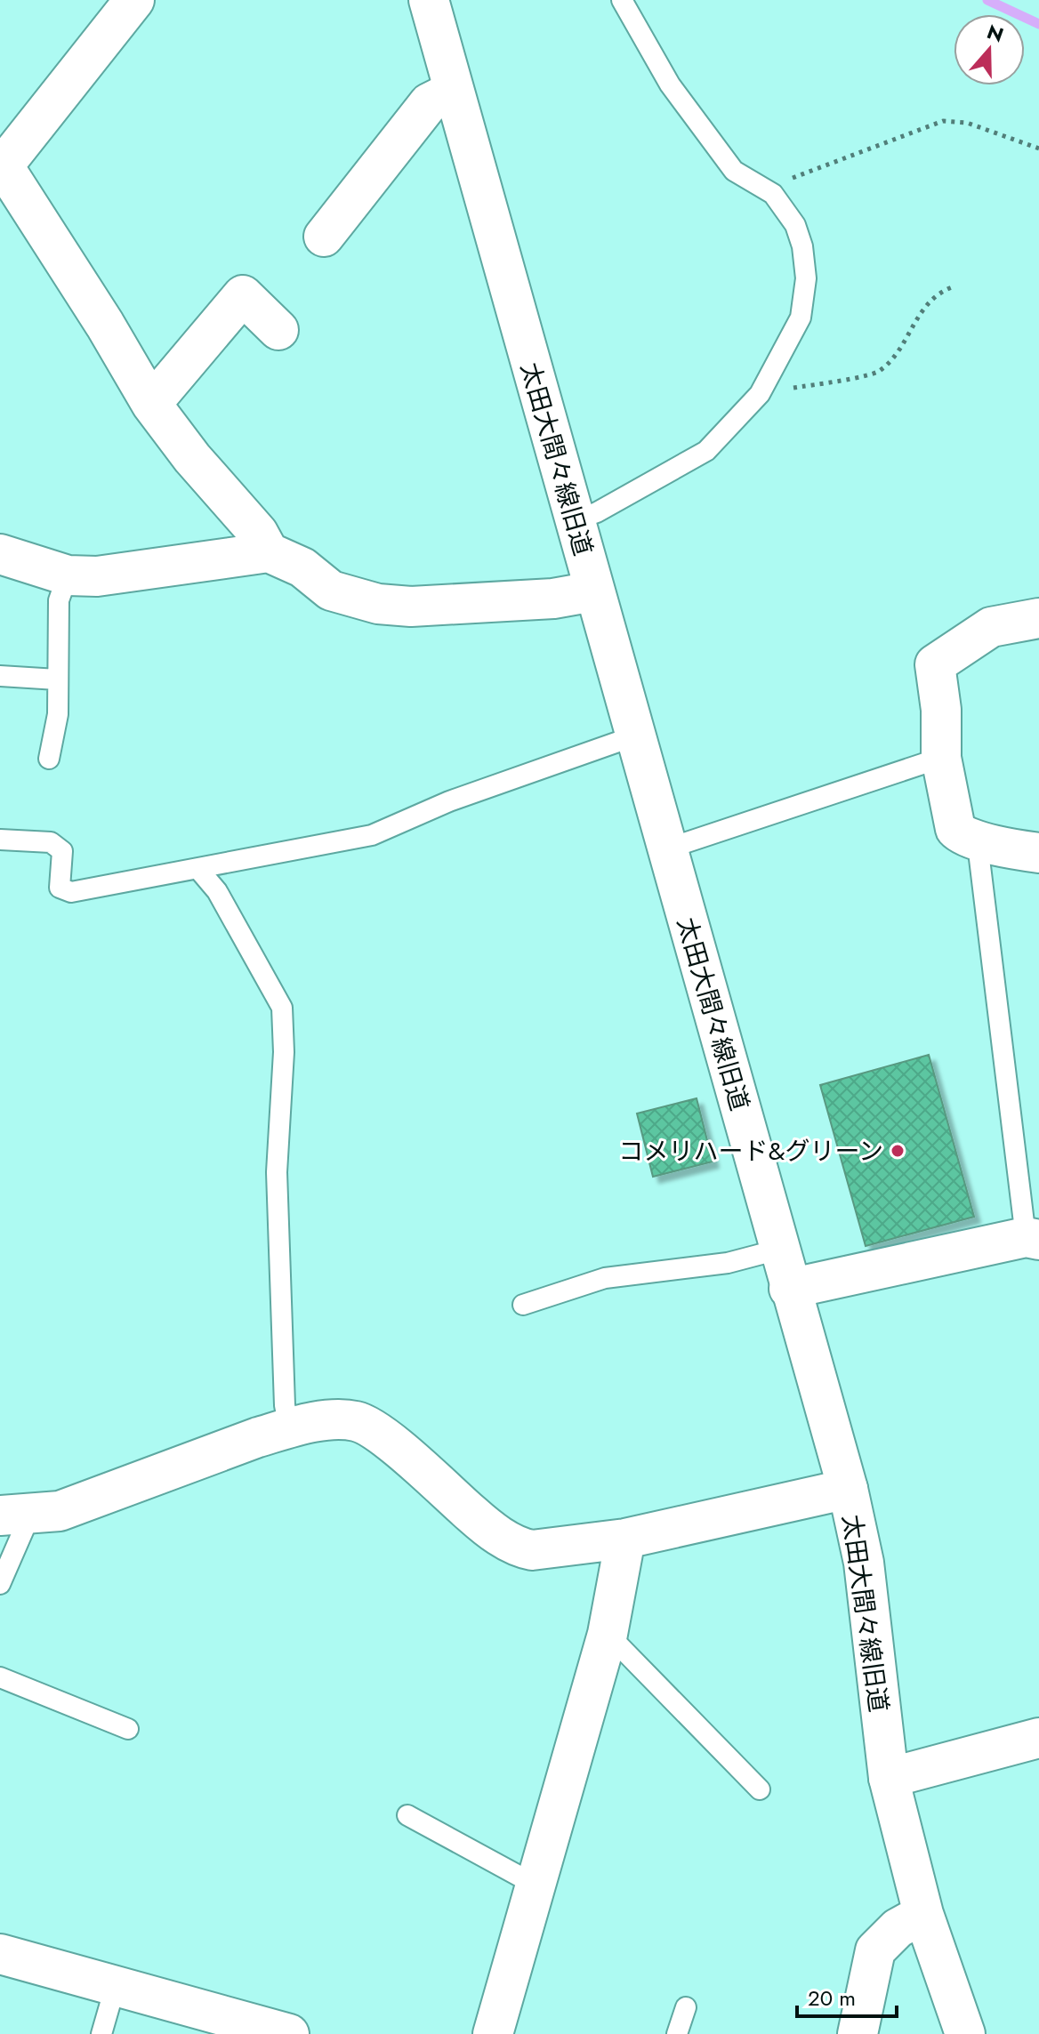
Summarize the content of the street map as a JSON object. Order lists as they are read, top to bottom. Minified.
{"streets":{"street":["太田大間々線旧道"]},"places":["コメリハード&グリーン"],"scale_bar":"20 m","north":"top"}
